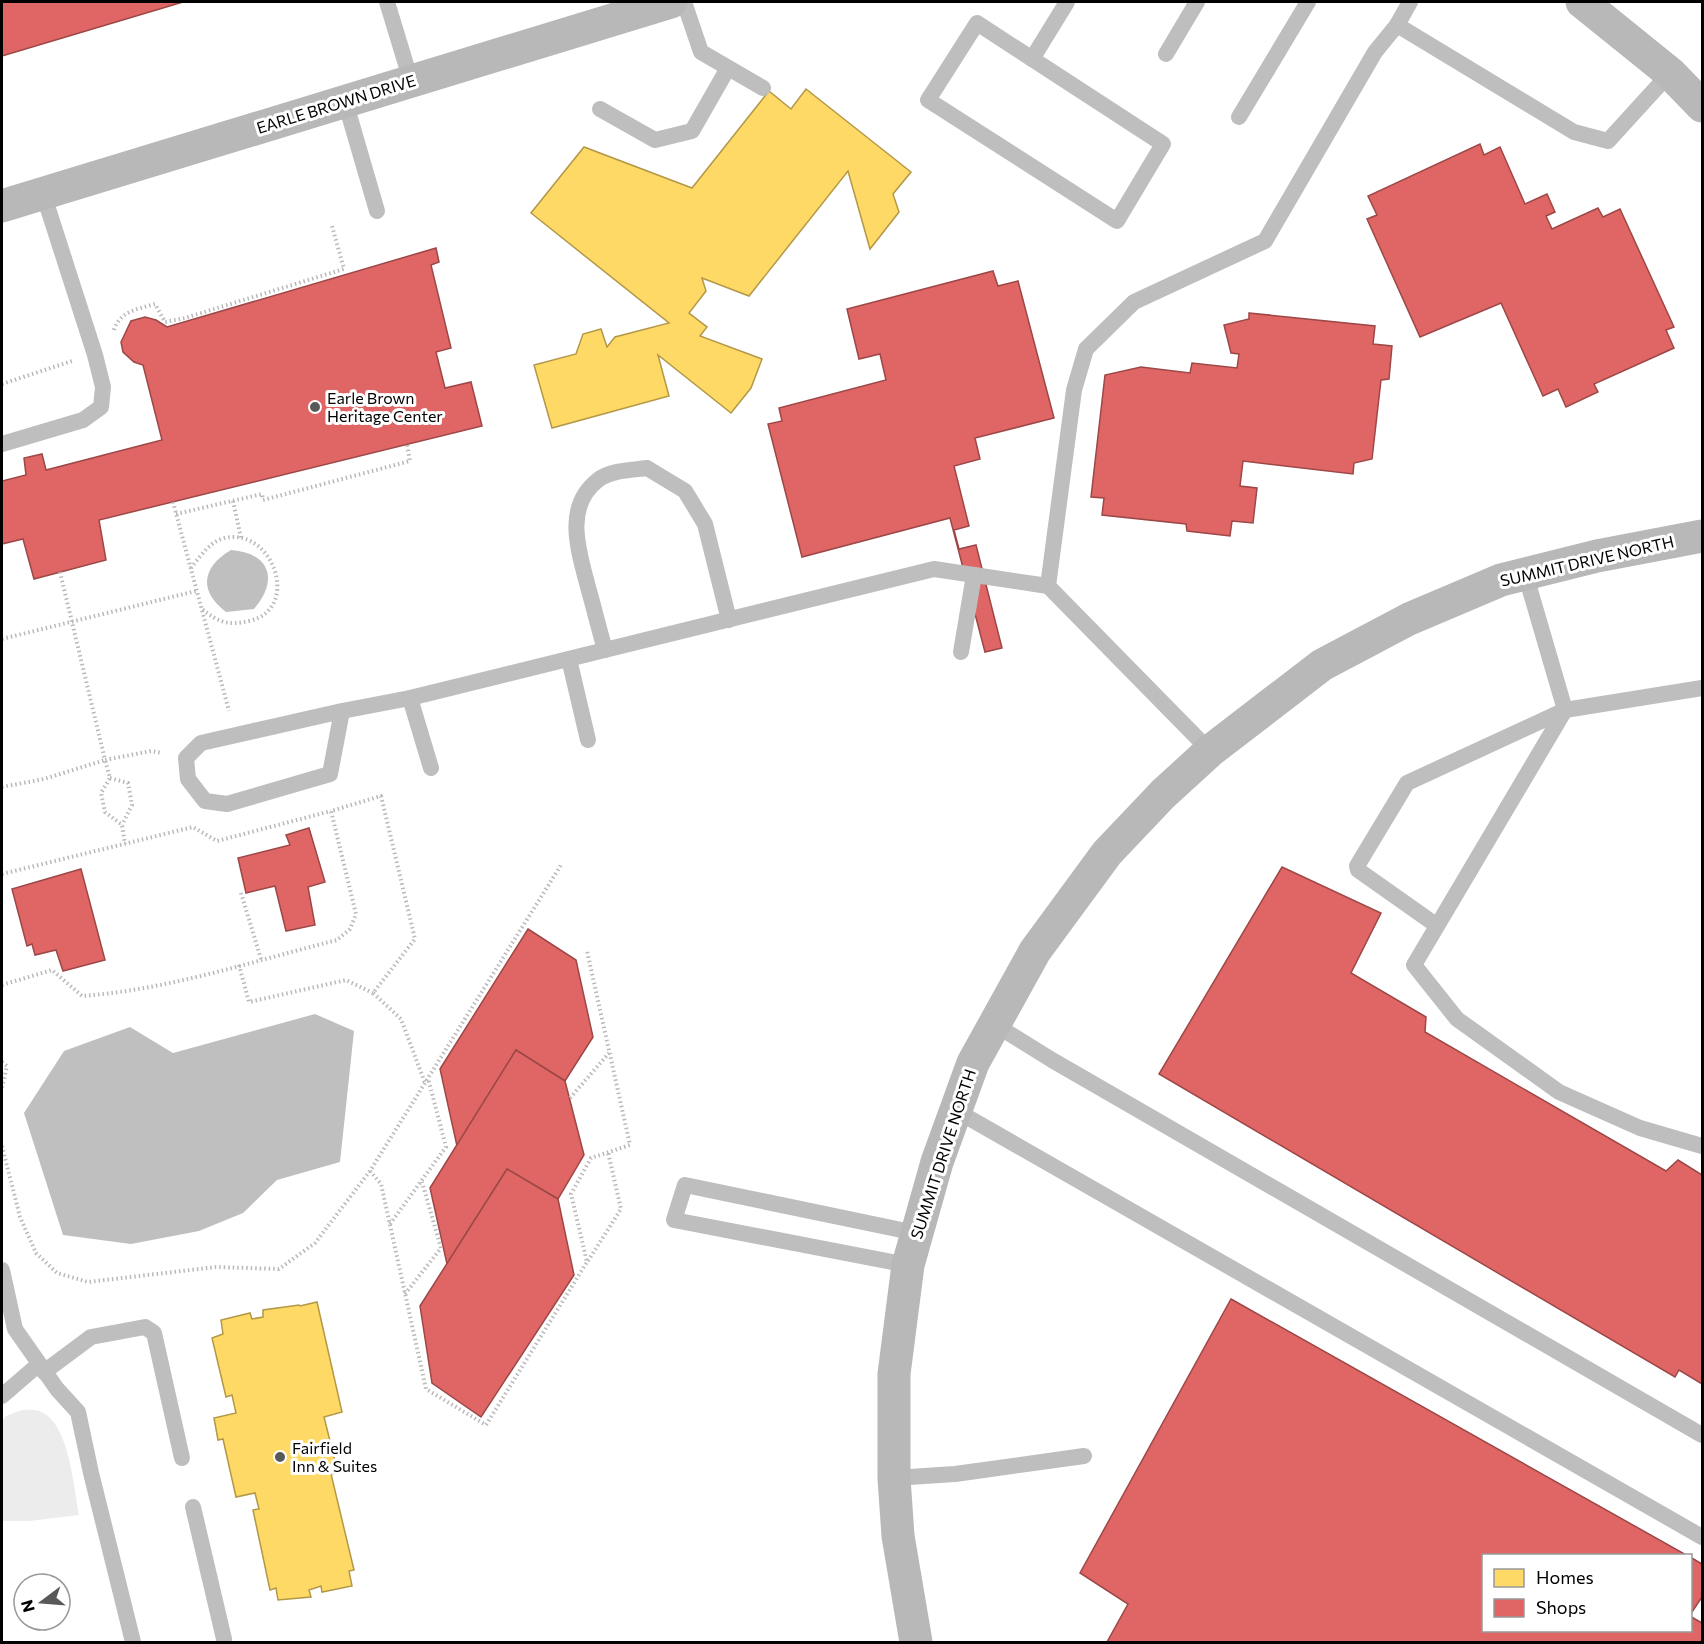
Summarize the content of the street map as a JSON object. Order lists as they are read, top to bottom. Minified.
{"streets":{"street":["EARLE BROWN DRIVE","SUMMIT DRIVE NORTH"]},"places":["Earle Brown Heritage Center","Fairfield Inn & Suites"],"legend":["Homes","Shops"],"north":"left"}
